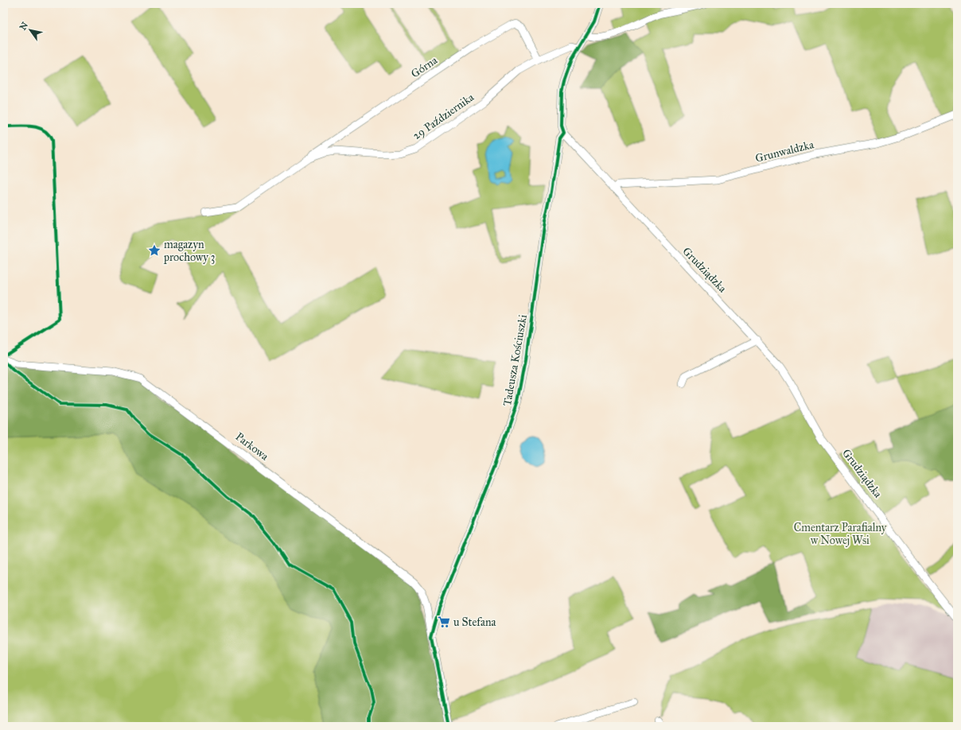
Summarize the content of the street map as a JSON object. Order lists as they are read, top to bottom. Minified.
{"streets":{"street":["Górna","29 Października","Grunwaldzka","Grudziądzka","Tadeusza Kościuszki","Parkowa"]},"crossings":[["Górna","29 Października"],["Grunwaldzka","Grudziądzka"],["Grudziądzka","Tadeusza Kościuszki"],["Tadeusza Kościuszki","Parkowa"]],"parks":["Cmentarz Parafialny w Nowej Wsi"],"places":{"place":["magazyn prochowy 3"],"supermarket":["u Stefana"]},"north":"top left"}
